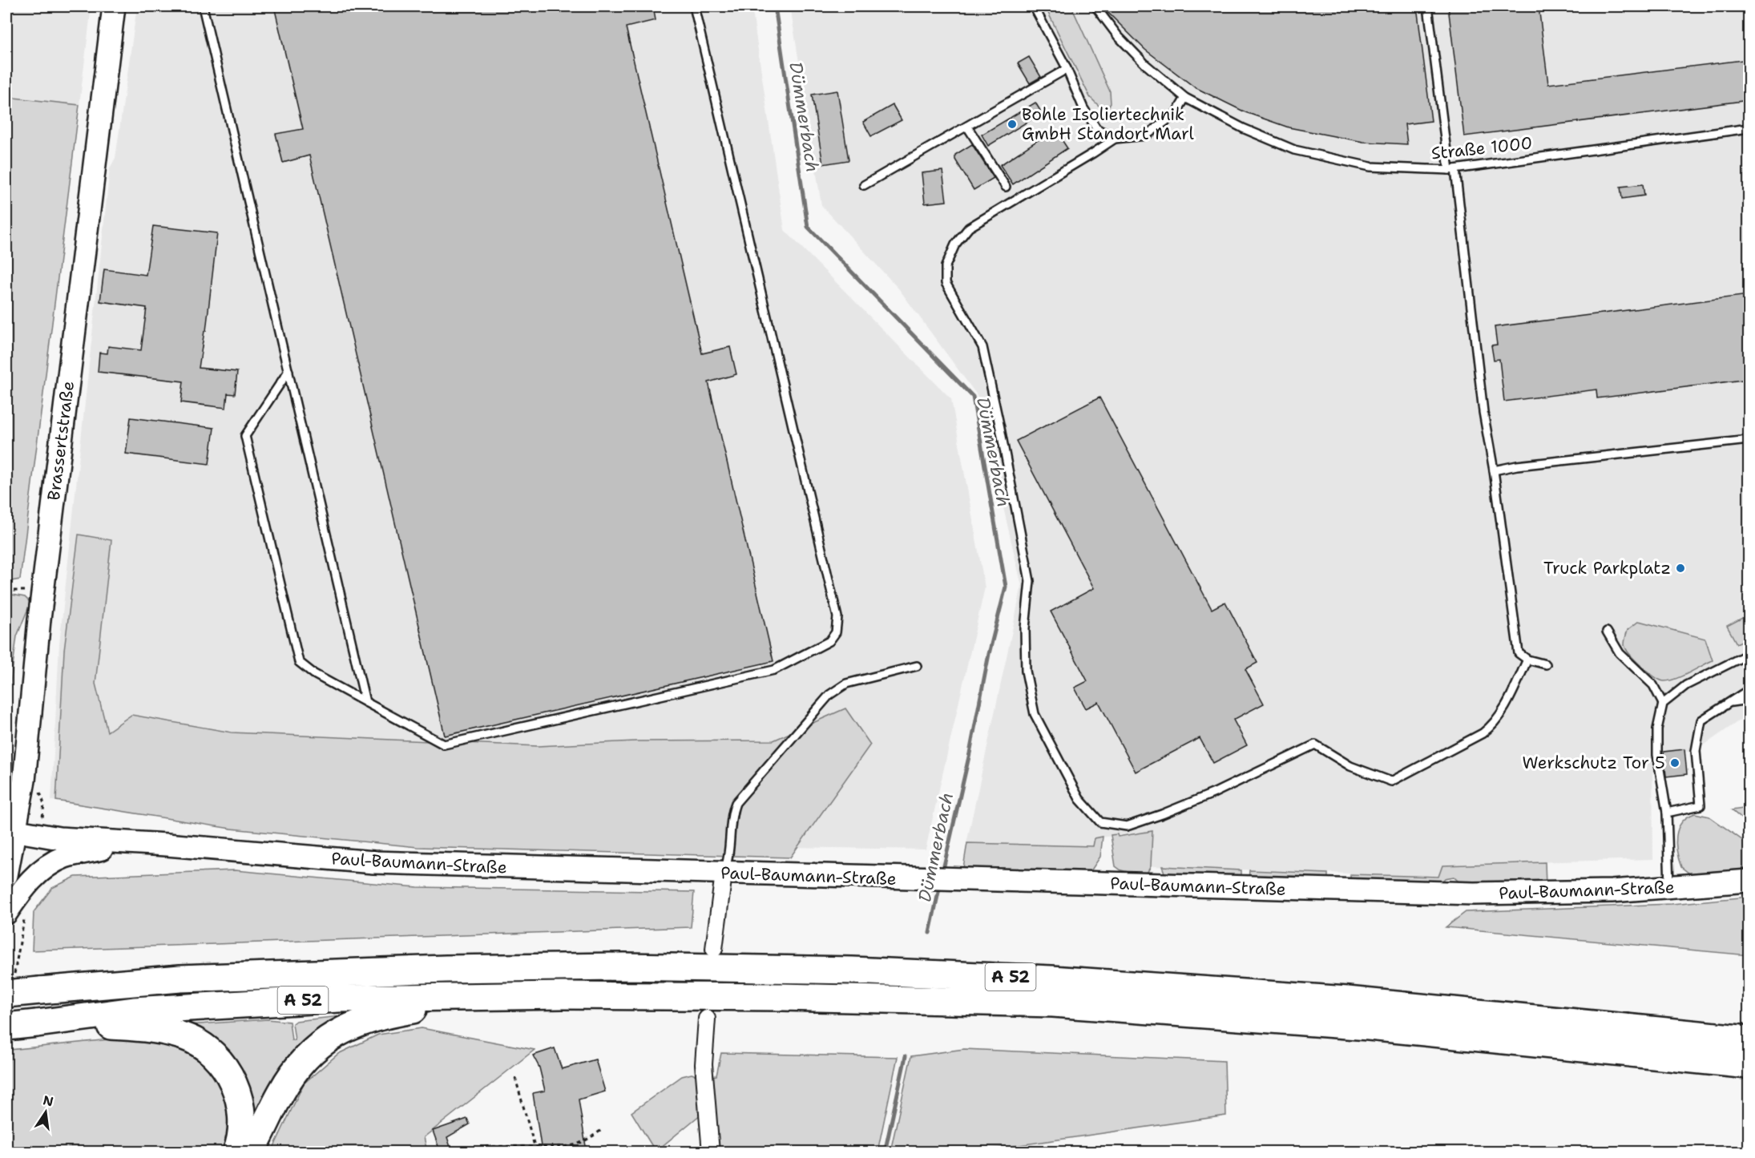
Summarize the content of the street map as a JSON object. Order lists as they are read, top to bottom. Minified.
{"streets":{"highway":["A 52"],"main road":["Brassertstraße","Paul-Baumann-Straße"],"lane":["Straße 1000"]},"crossings":[["Brassertstraße","Paul-Baumann-Straße"]],"water":["Dümmerbach"],"places":["Bohle Isoliertechnik GmbH Standort Marl","Truck Parkplatz","Werkschutz Tor 5"],"north":"top"}
